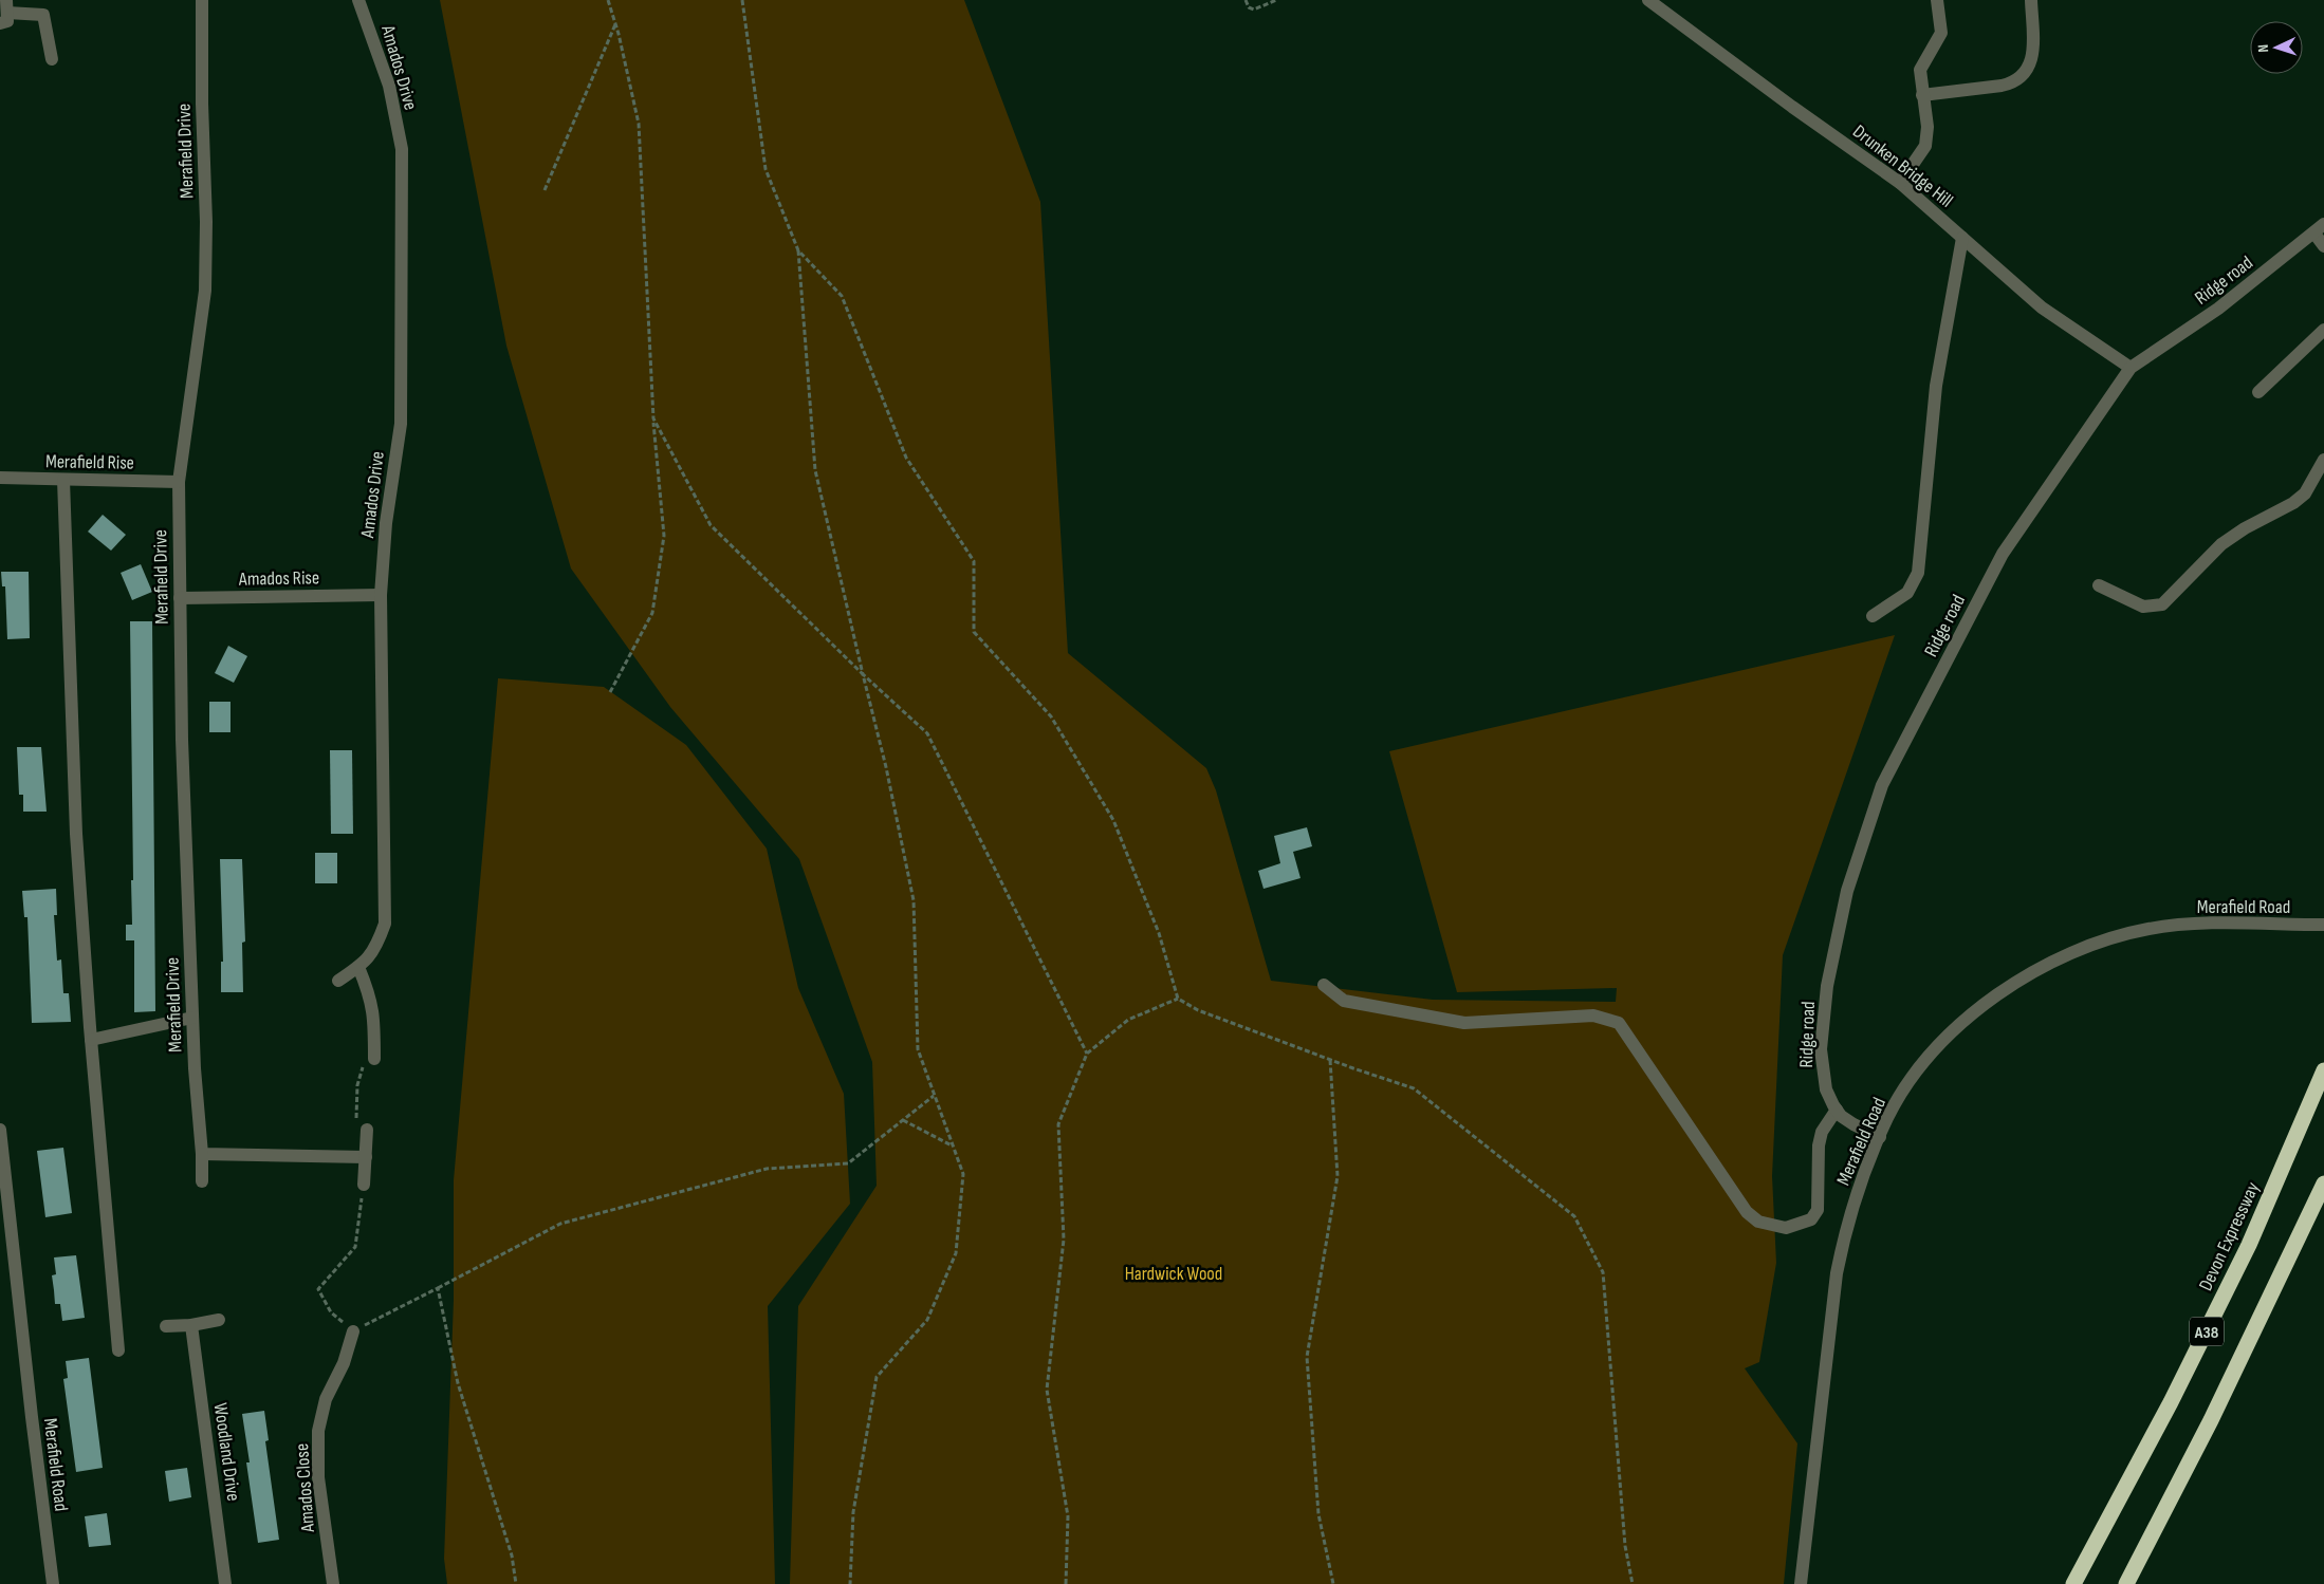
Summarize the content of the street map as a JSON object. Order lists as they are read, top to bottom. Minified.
{"streets":{"highway":["Devon Expressway","A38"],"street":["Amados Drive","Merafield Drive","Drunken Bridge Hill","Ridge road","Merafield Rise","Amados Rise","Merafield Road","Woodland Drive","Amados Close"]},"crossings":[["Amados Drive","Amados Rise"],["Merafield Drive","Merafield Rise"],["Merafield Drive","Amados Rise"],["Drunken Bridge Hill","Ridge road"],["Ridge road","Merafield Road"]],"parks":["Hardwick Wood"],"north":"left"}
